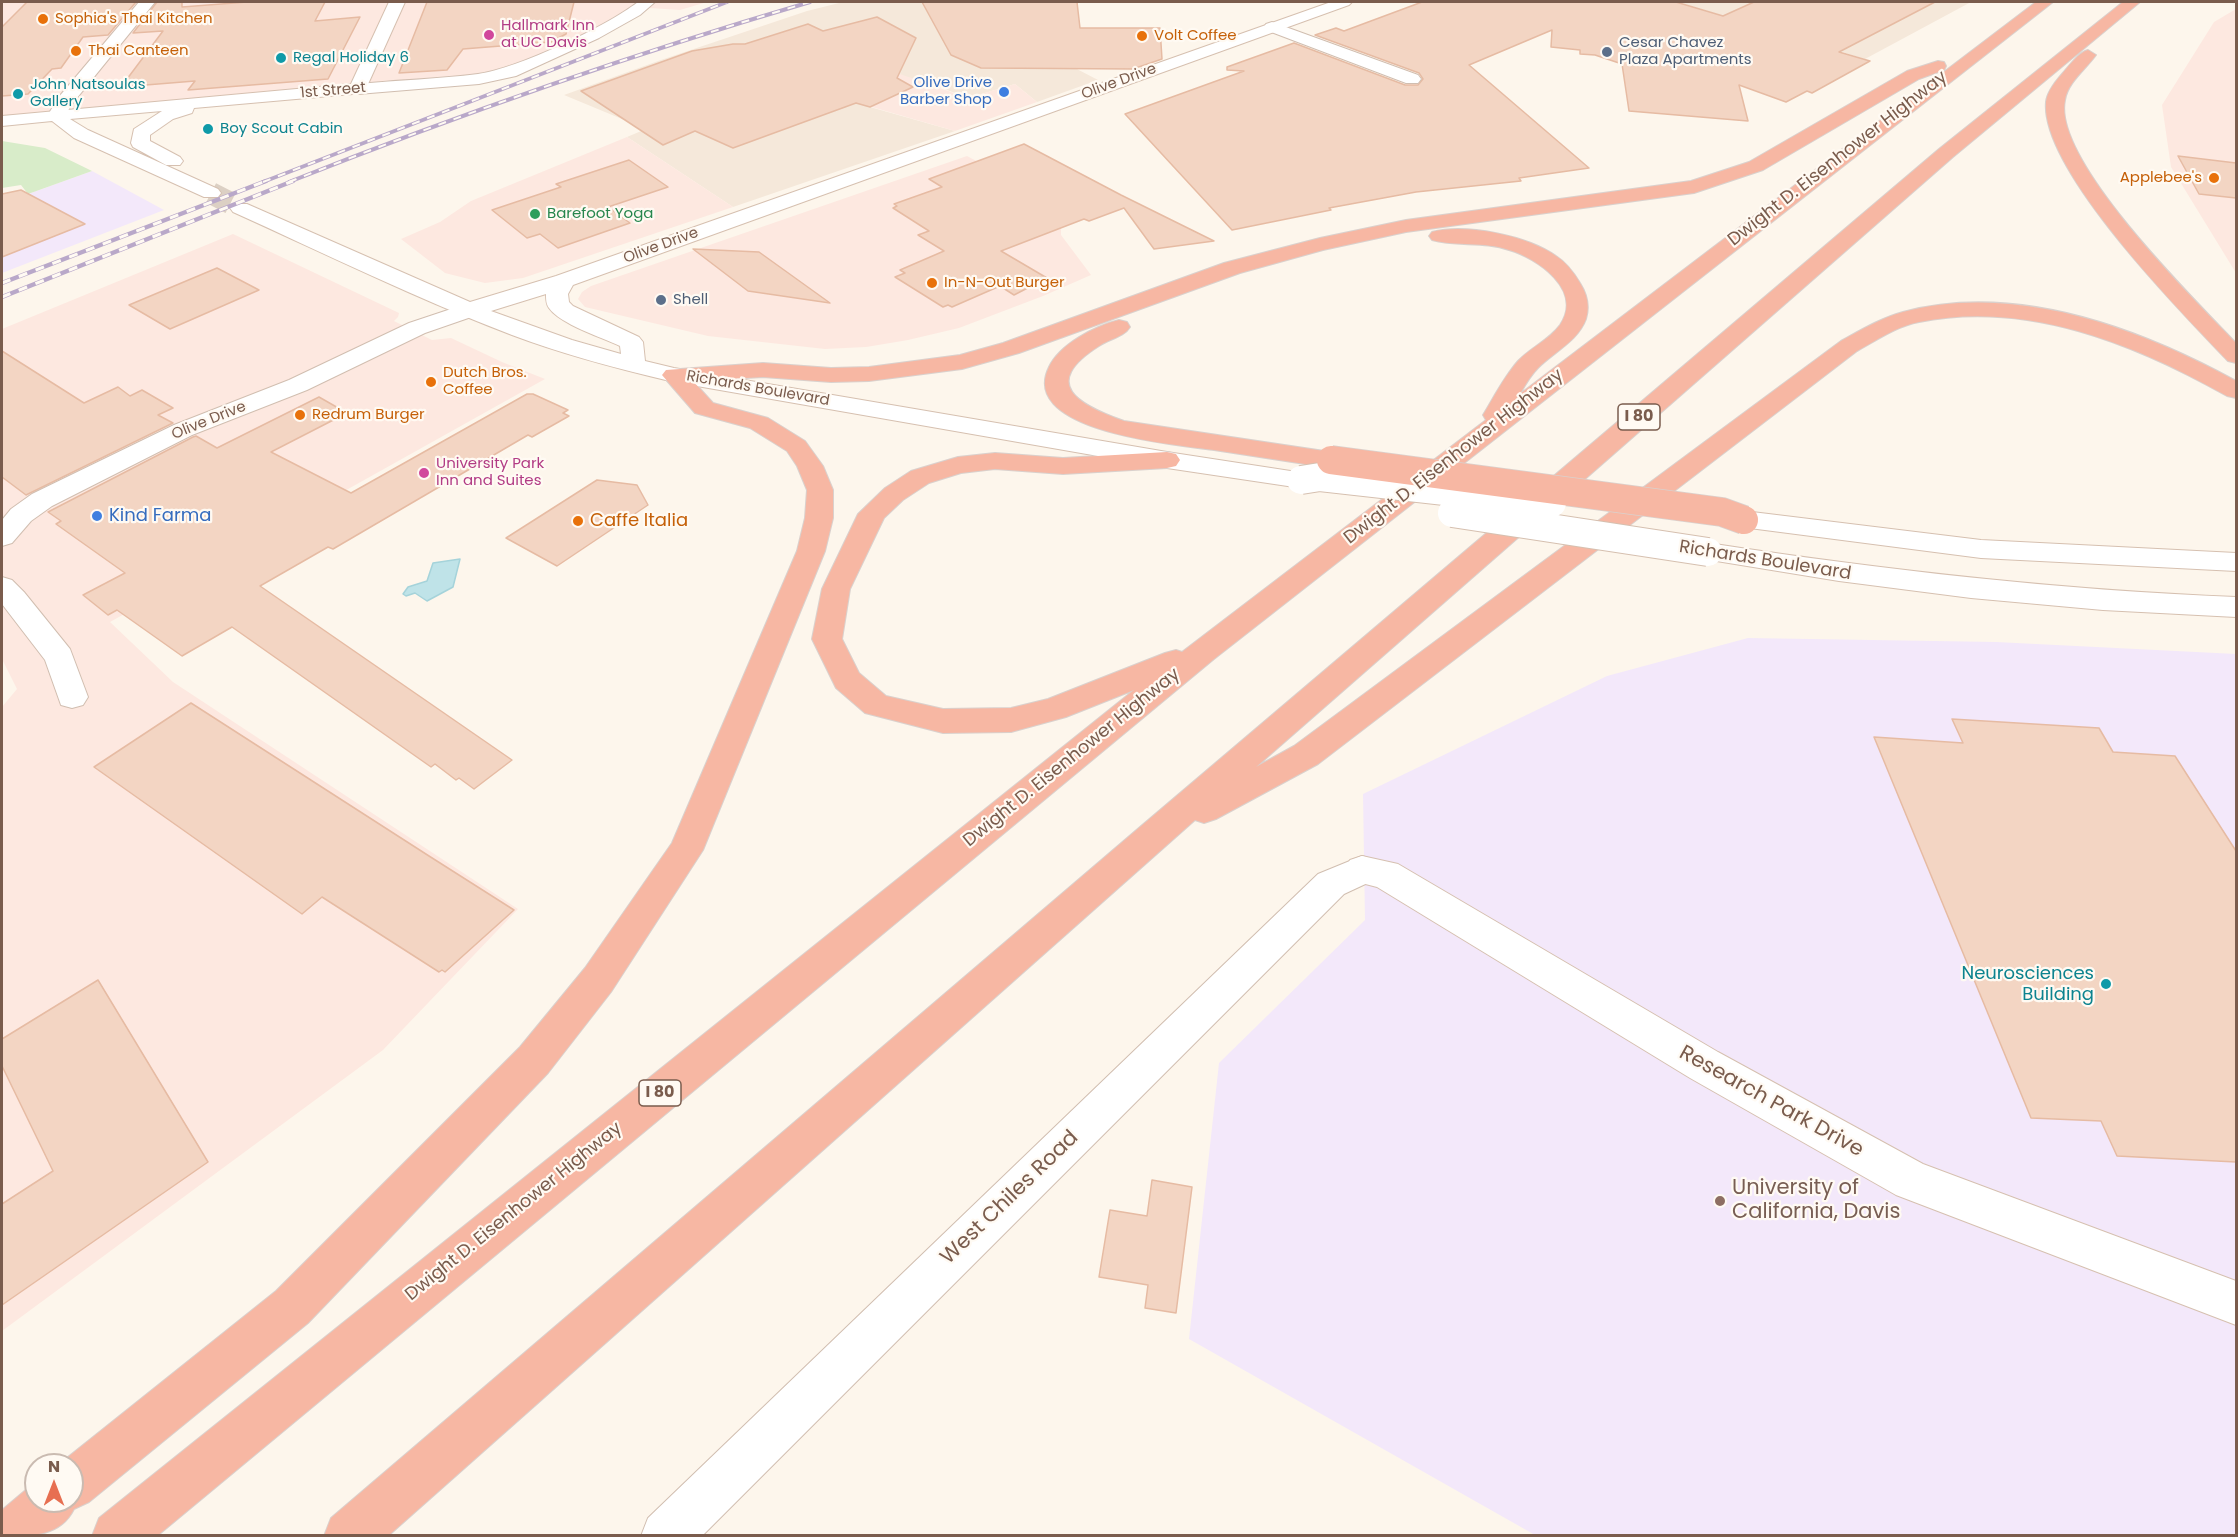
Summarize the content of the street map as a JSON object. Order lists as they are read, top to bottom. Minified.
{"streets":{"highway":["Dwight D. Eisenhower Highway","I 80"],"street":["Olive Drive","1st Street","Richards Boulevard","Research Park Drive","West Chiles Road"]},"crossings":[["Olive Drive","Richards Boulevard"],["Research Park Drive","West Chiles Road"]],"places":["Sophia's Thai Kitchen","Hallmark Inn at UC Davis","Volt Coffee","Thai Canteen","Cesar Chavez Plaza Apartments","Regal Holiday 6","Olive Drive Barber Shop","John Natsoulas Gallery","Boy Scout Cabin","Applebee's","Barefoot Yoga","In-N-Out Burger","Shell","Dutch Bros. Coffee","Redrum Burger","University Park Inn and Suites","Kind Farma","Caffe Italia","Neurosciences Building","University of California, Davis"],"north":"top"}
